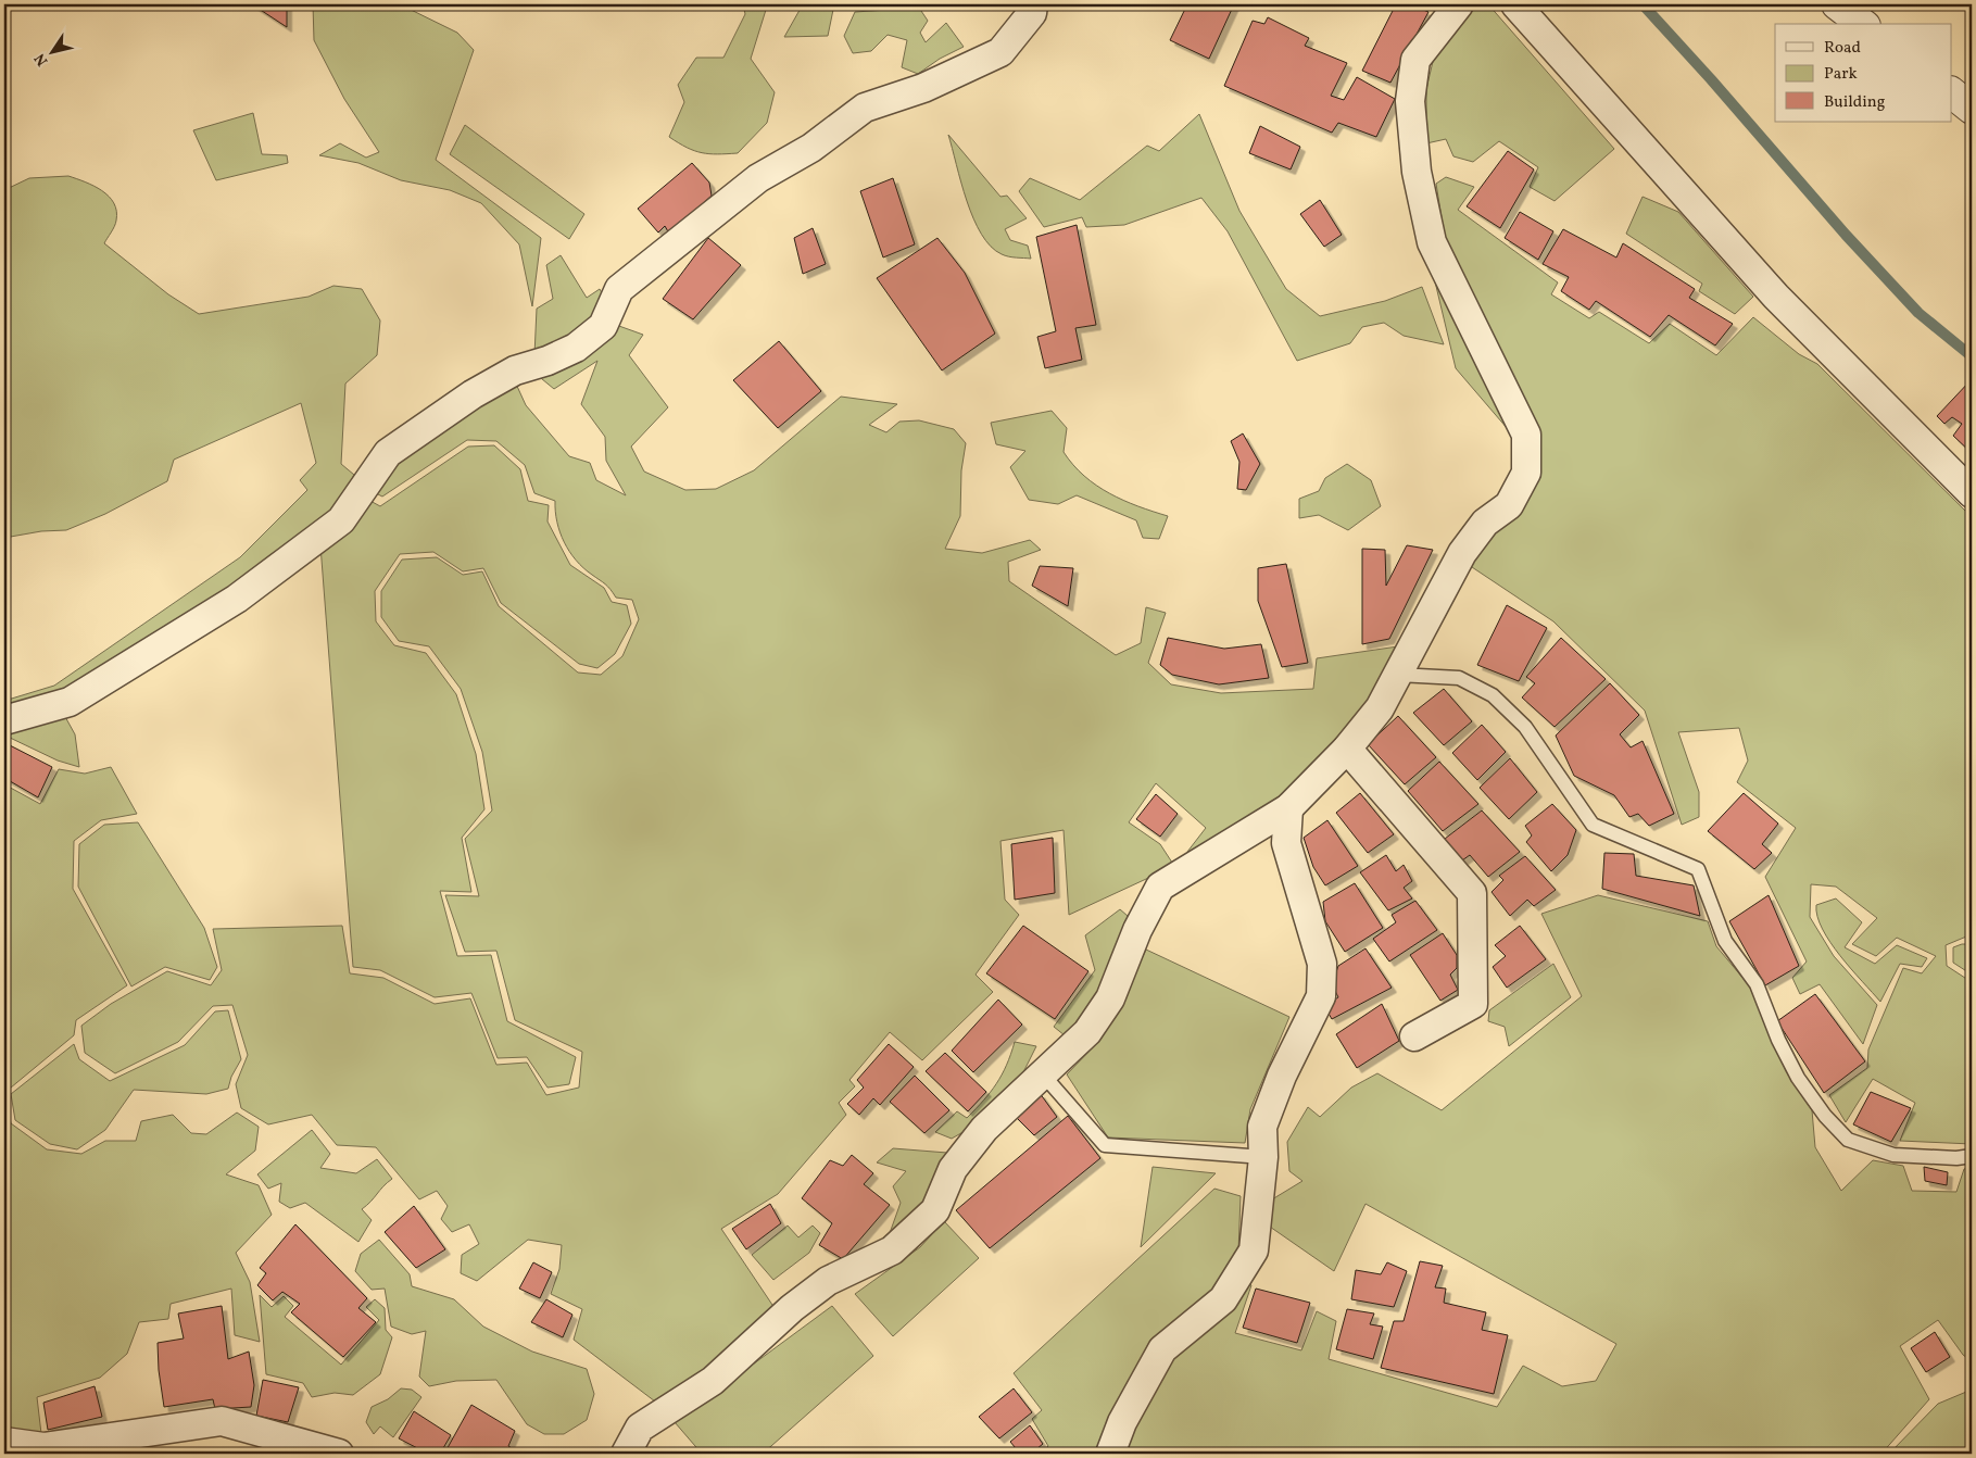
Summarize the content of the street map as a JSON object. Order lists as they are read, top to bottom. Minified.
{"legend":["Road","Park","Building"],"north":"bottom left"}
